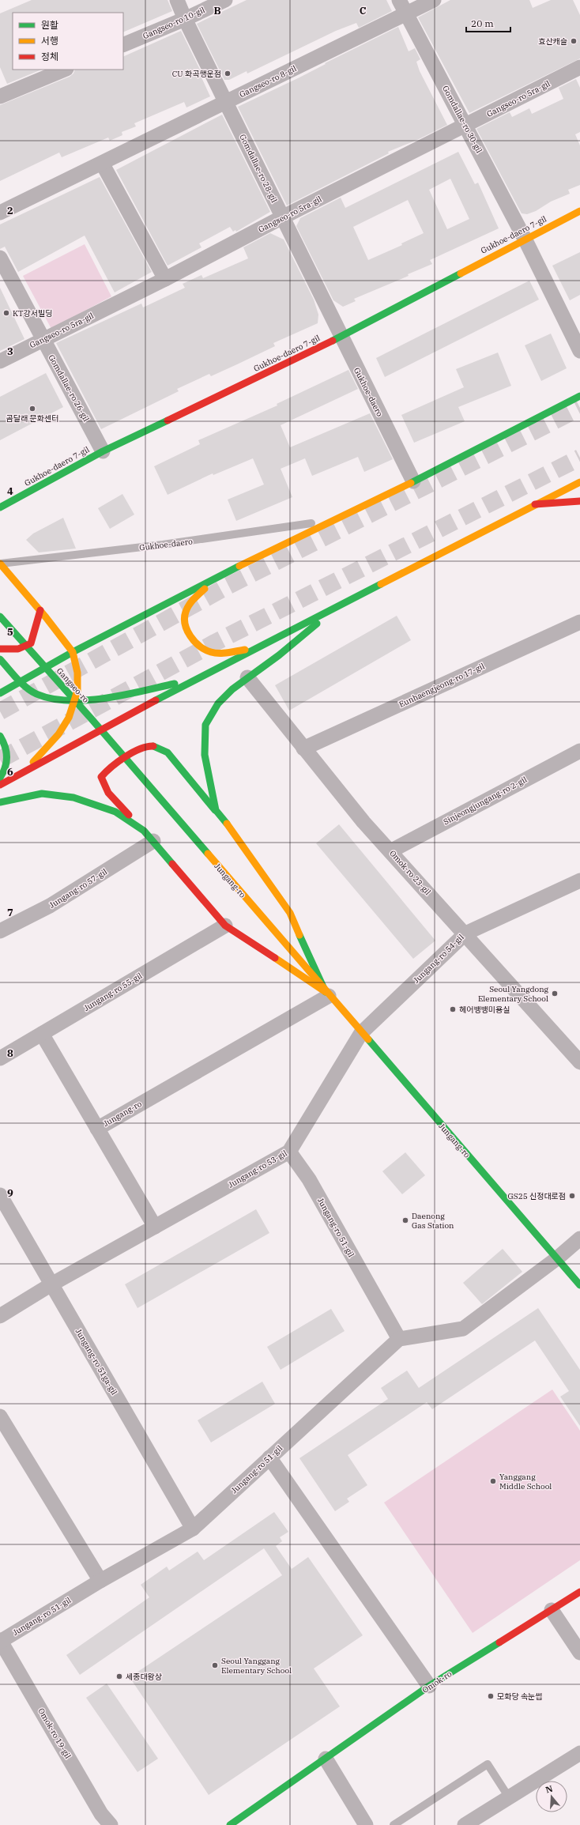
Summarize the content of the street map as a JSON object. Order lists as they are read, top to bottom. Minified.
{"streets":{"main road":["Gukhoe-daero 7-gil","Gangseo-ro","Jungang-ro","Omok-ro"],"street":["Gangseo-ro 10-gil","Gangseo-ro 8-gil","Gangseo-ro 5ra-gil","Gomdallae-ro 30-gil","Gomdallae-ro 28-gil","Gomdallae-ro 26-gil","Gukhoe-daero","Eunhaengjeong-ro 17-gil","Sinjeongjungang-ro 2-gil","Omok-ro 23-gil","Jungang-ro 57-gil","Jungang-ro 54-gil","Jungang-ro 55-gil","Jungang-ro 53-gil","Jungang-ro 51-gil","Jungang-ro 51ga-gil","Omok-ro 19-gil"]},"crossings":[["Gangseo-ro 10-gil","Gomdallae-ro 28-gil"],["Gangseo-ro 8-gil","Gomdallae-ro 30-gil"],["Gangseo-ro 8-gil","Gomdallae-ro 28-gil"],["Gangseo-ro 5ra-gil","Gomdallae-ro 30-gil"],["Gangseo-ro 5ra-gil","Gomdallae-ro 28-gil"],["Gangseo-ro 5ra-gil","Gomdallae-ro 26-gil"],["Gomdallae-ro 30-gil","Gukhoe-daero 7-gil"],["Gomdallae-ro 28-gil","Gukhoe-daero 7-gil"],["Gomdallae-ro 28-gil","Gukhoe-daero"],["Gukhoe-daero 7-gil","Gomdallae-ro 26-gil"],["Gukhoe-daero 7-gil","Gukhoe-daero"],["Gangseo-ro","Jungang-ro"],["Eunhaengjeong-ro 17-gil","Omok-ro 23-gil"],["Sinjeongjungang-ro 2-gil","Omok-ro 23-gil"],["Omok-ro 23-gil","Jungang-ro 54-gil"],["Jungang-ro","Jungang-ro 54-gil"],["Jungang-ro","Jungang-ro 53-gil"],["Jungang-ro 54-gil","Jungang-ro 53-gil"],["Jungang-ro 53-gil","Jungang-ro 51-gil"],["Jungang-ro 53-gil","Jungang-ro 51ga-gil"],["Jungang-ro 51-gil","Jungang-ro 51ga-gil"],["Jungang-ro 51-gil","Omok-ro 19-gil"]],"places":["효산캐슬","CU 화곡행운점","KT강서빌딩","곰달래 문화센터","Seoul Yangdong Elementary School","헤어뱅뱅미용실","GS25 신정대로점","Daenong Gas Station","Yanggang Middle School","Seoul Yanggang Elementary School","세종대왕상","모화당 속눈썹"],"legend":["원활","서행","정체"],"scale_bar":"20 m","north":"top","grid":{"columns":["B","C"],"rows":["2","3","4","5","6","7","8","9"]}}
